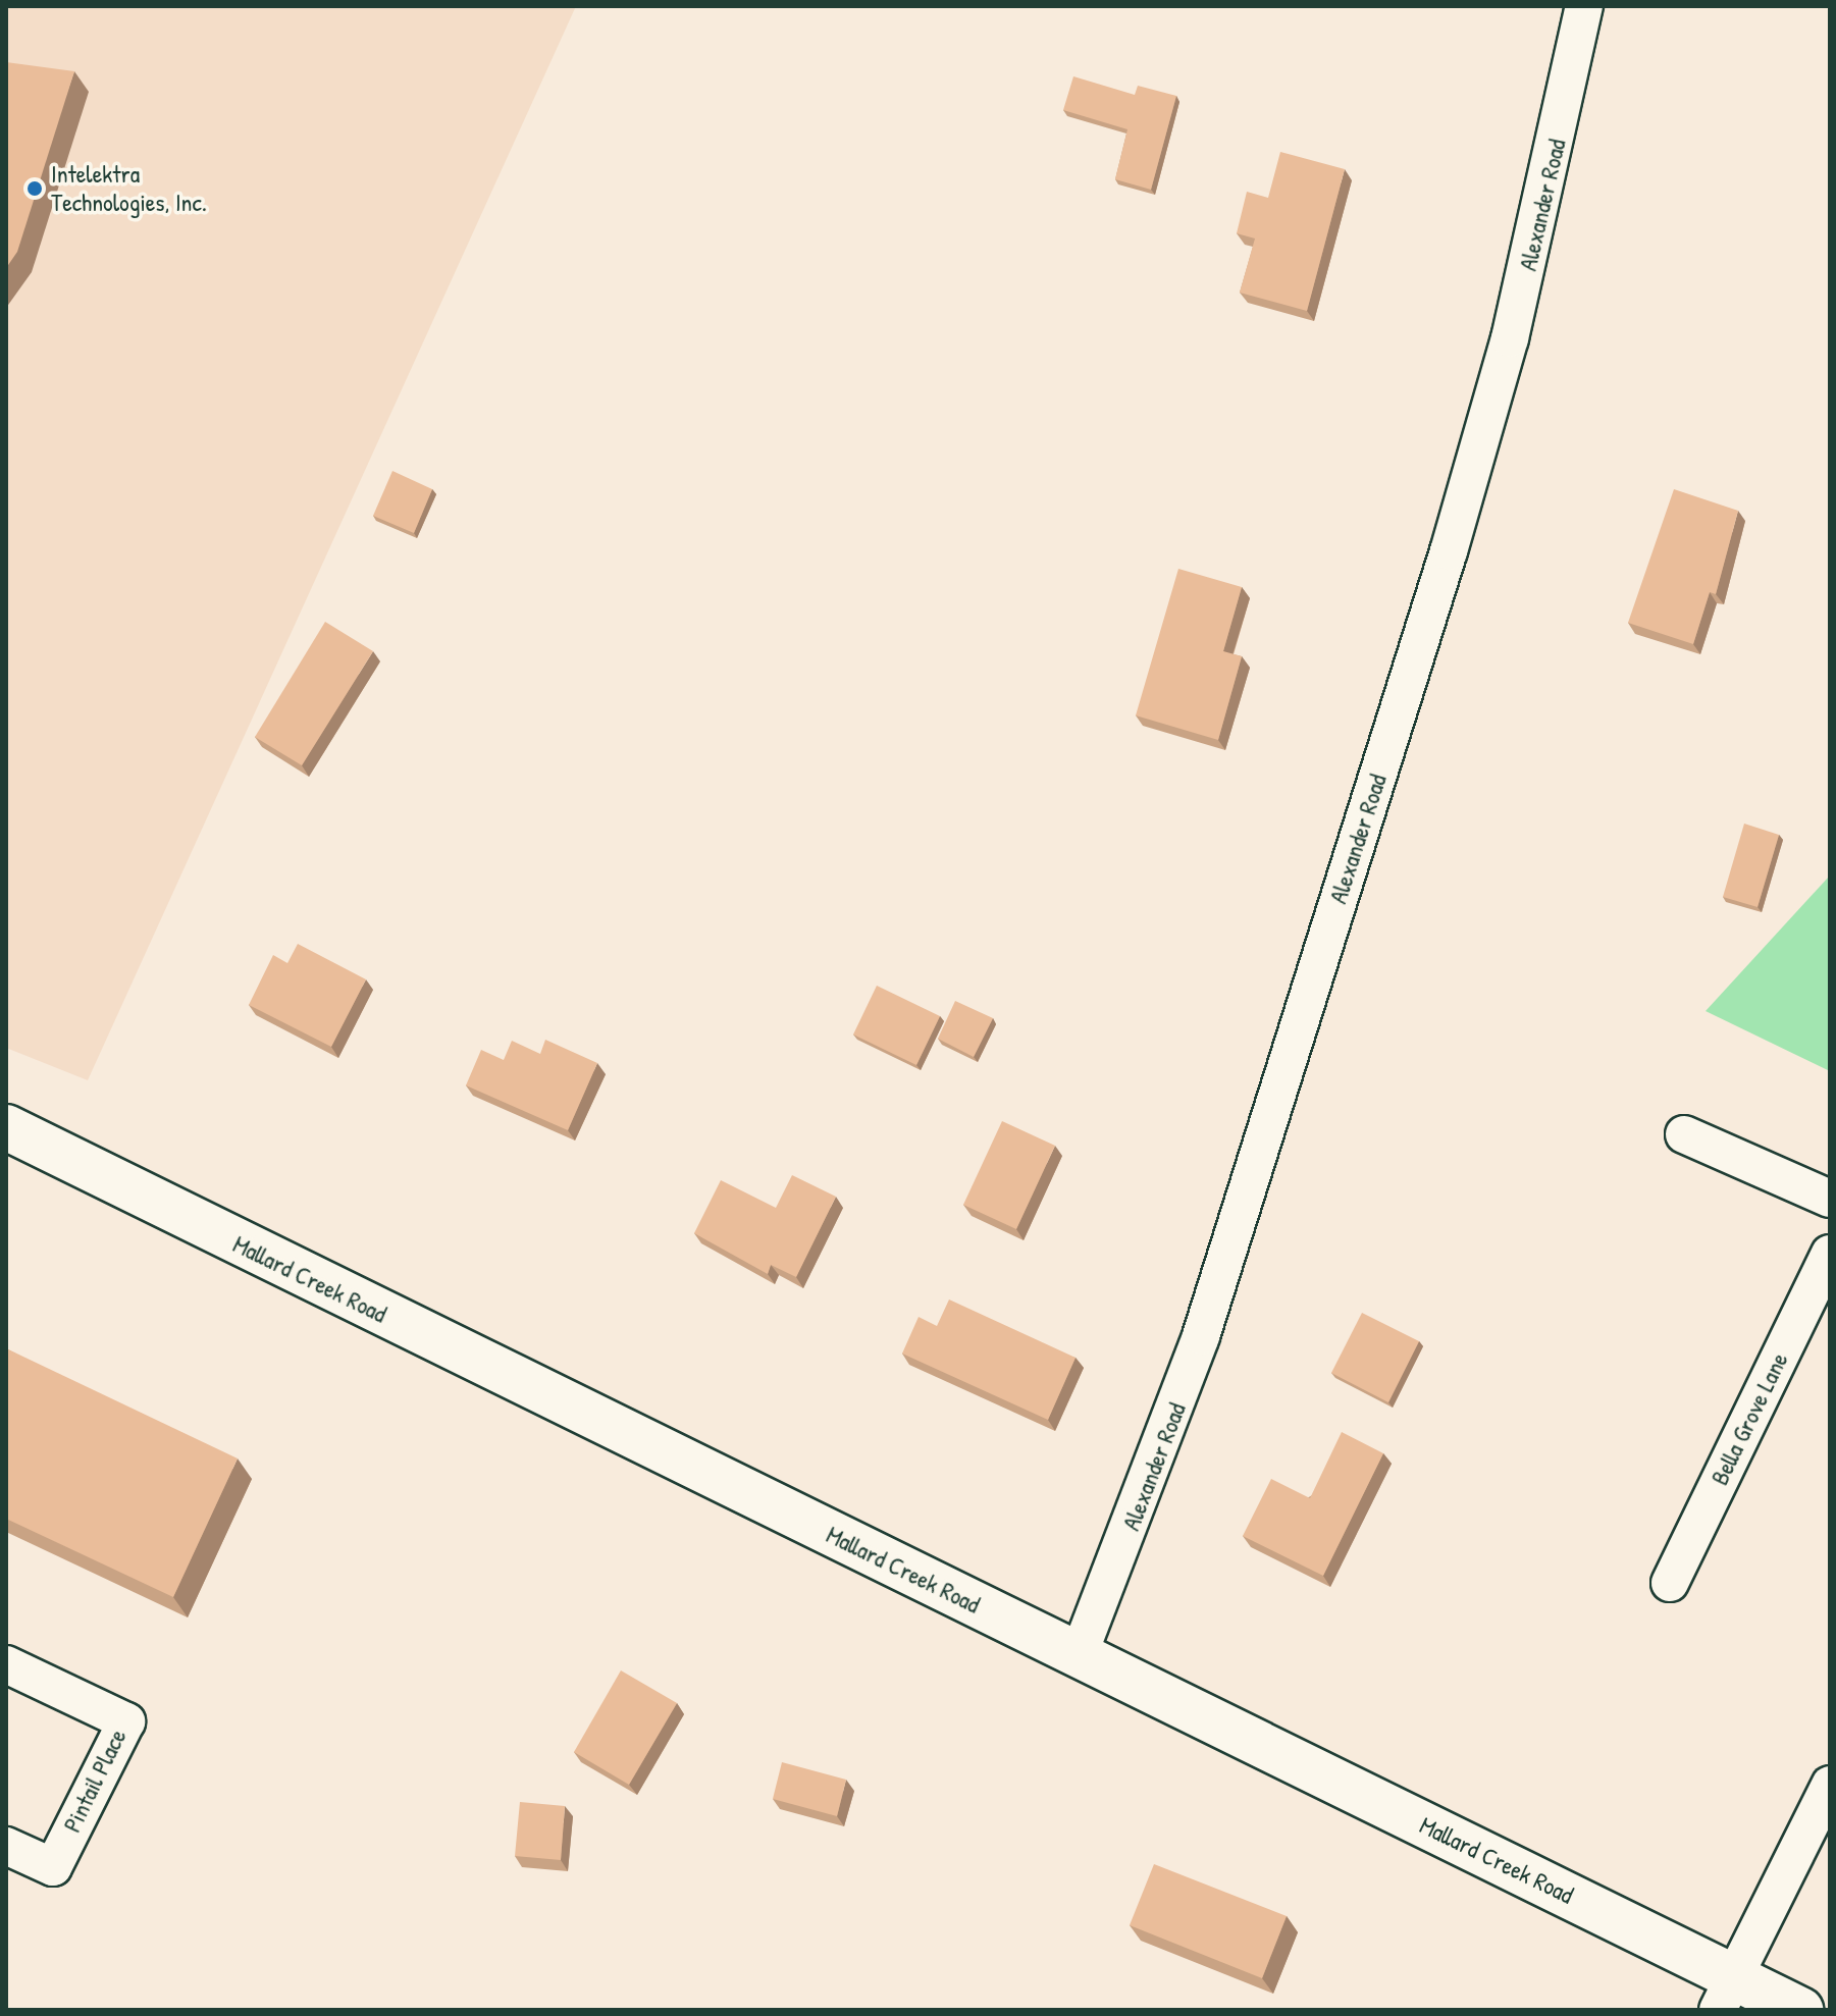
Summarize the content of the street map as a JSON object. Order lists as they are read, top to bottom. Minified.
{"streets":{"main road":["Mallard Creek Road"],"street":["Alexander Road","Bella Grove Lane","Pintail Place"]},"crossings":[["Alexander Road","Mallard Creek Road"]],"places":["Intelektra Technologies, Inc."]}
